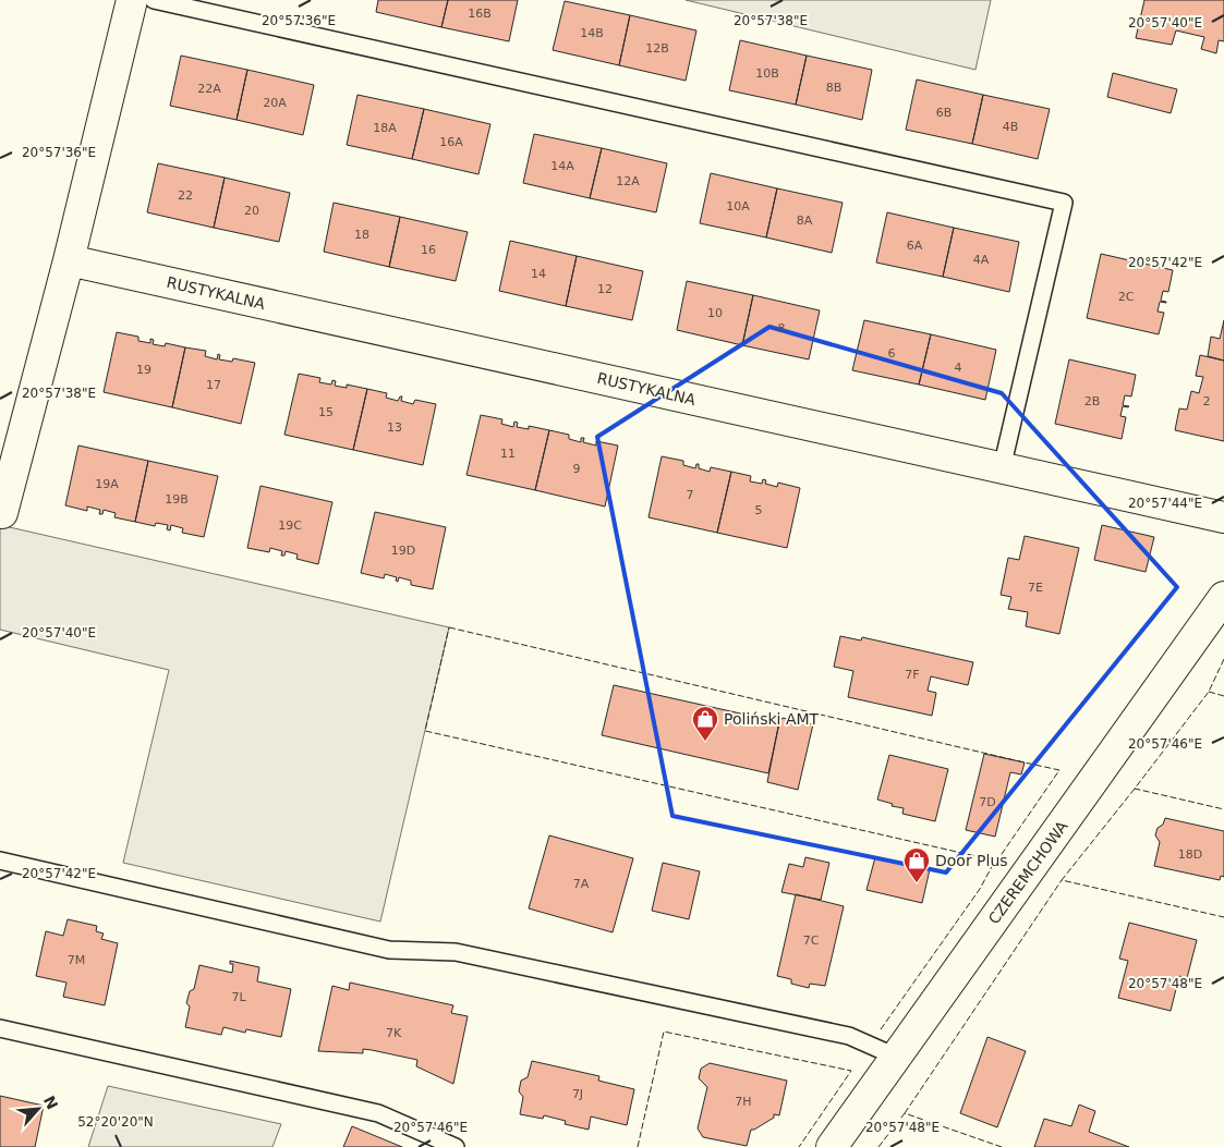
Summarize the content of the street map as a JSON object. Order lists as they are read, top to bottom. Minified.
{"streets":{"street":["RUSTYKALNA","CZEREMCHOWA"]},"places":{"shop":["Poliński AMT","Door Plus"]},"house_numbers":["16B","14B","12B","10B","8B","22A","20A","6B","4B","18A","16A","14A","12A","22","10A","20","8A","18","6A","16","4A","14","12","2C","10","8","6","4","19","17","2B","2","15","13","11","9","19A","7","19B","5","19C","19D","7E","7F","7D","18D","7A","7C","7M","7L","7K","7J","7H"],"north":"top right","coordinates":["20°57'36\"E","20°57'38\"E","20°57'40\"E","20°57'42\"E","20°57'44\"E","20°57'46\"E","20°57'48\"E","52°20'20\"N"]}
